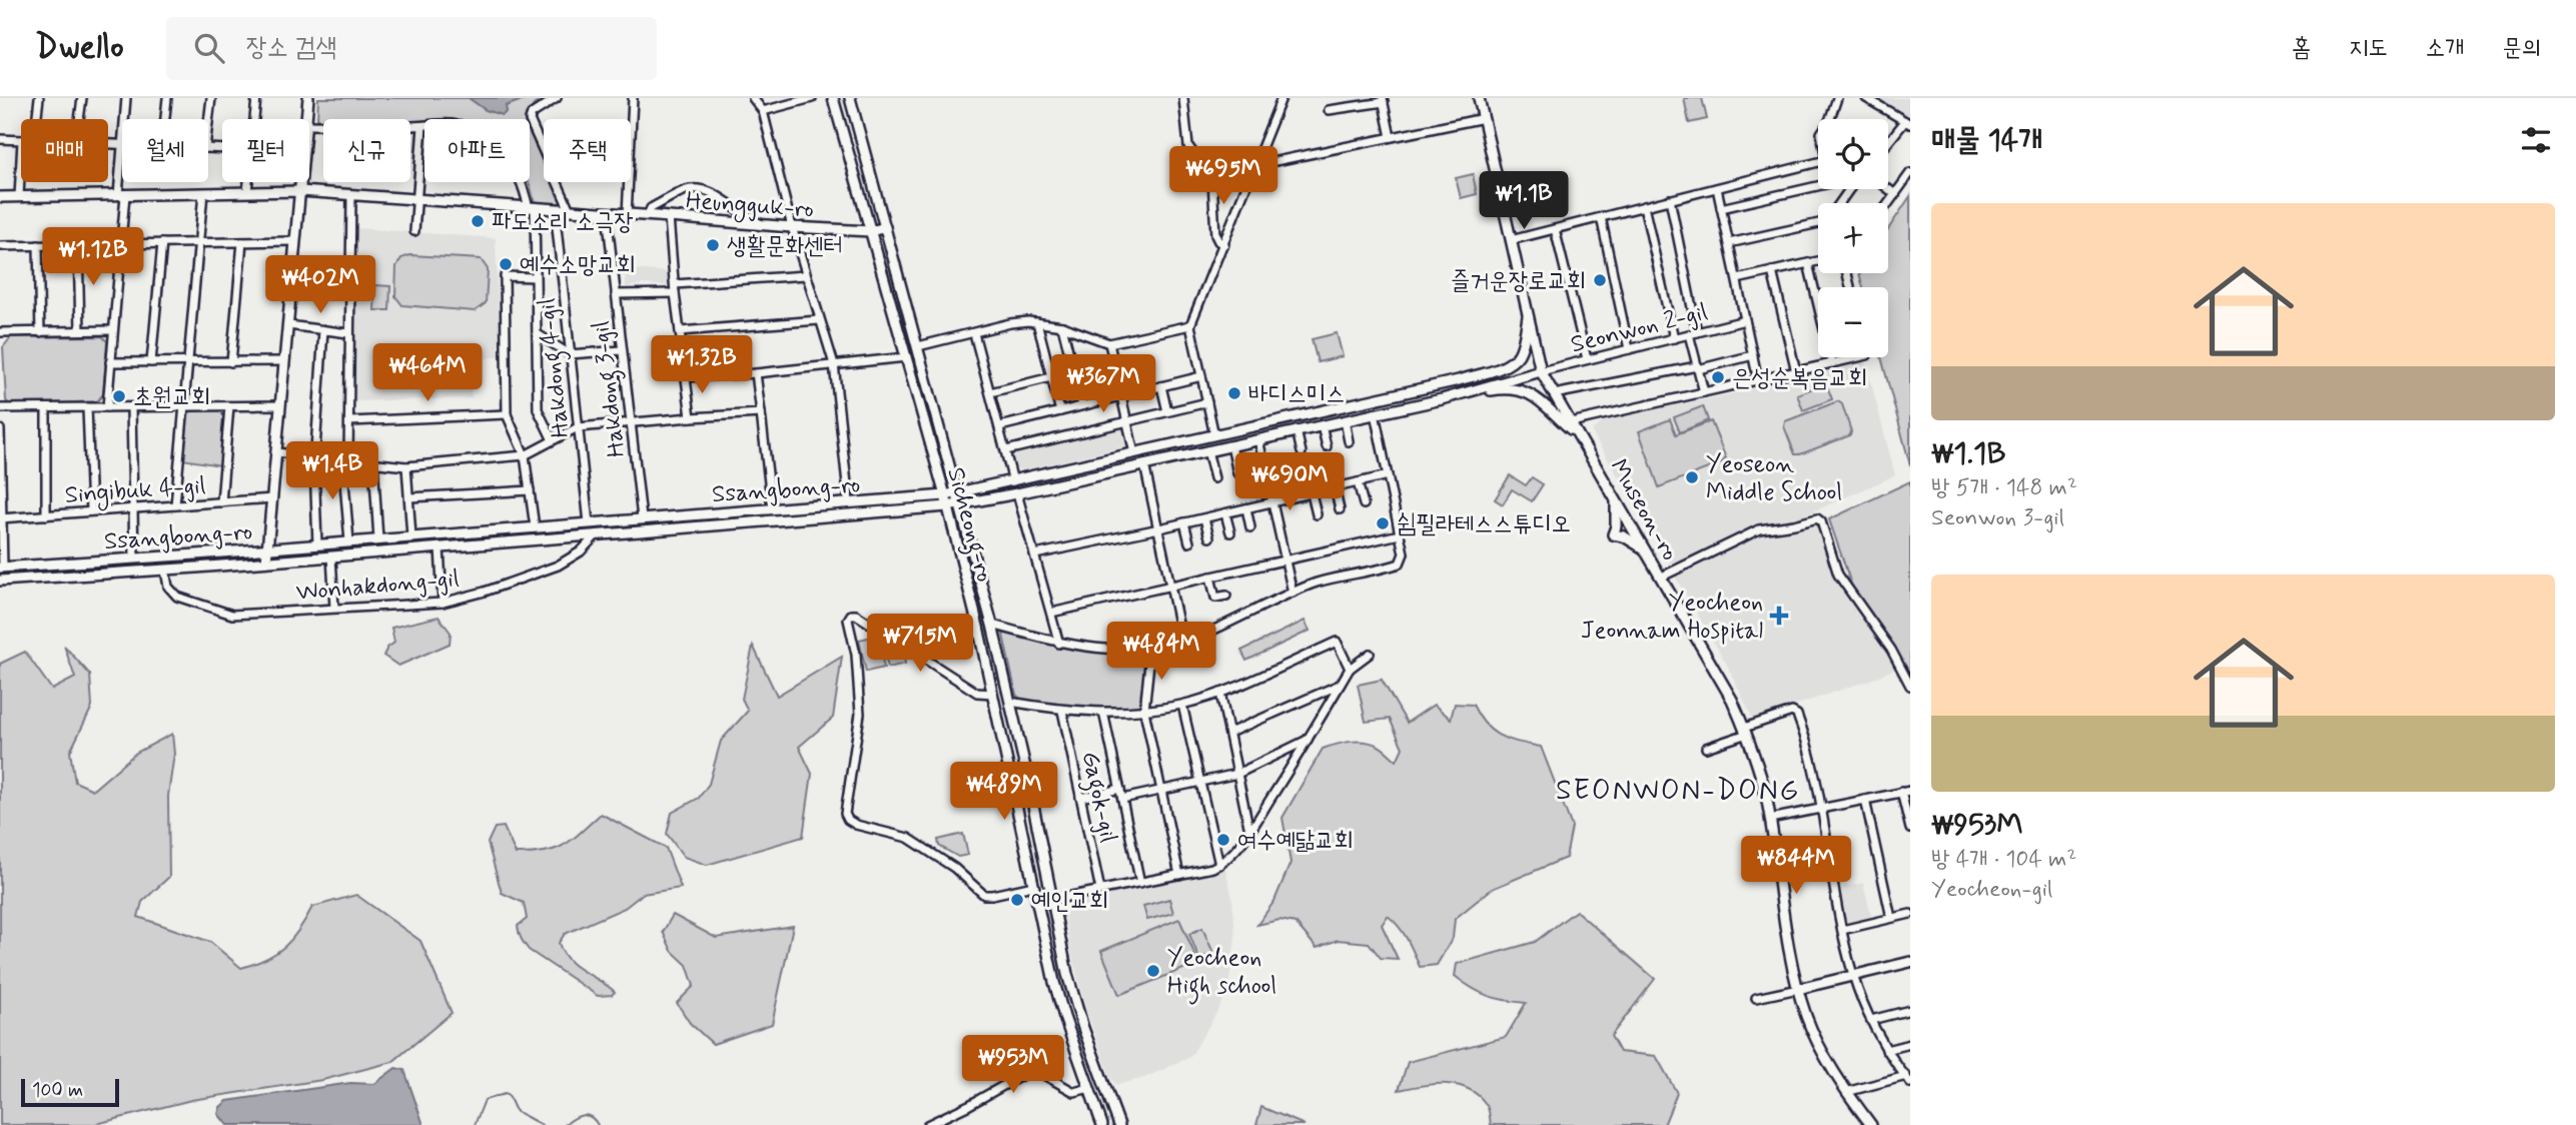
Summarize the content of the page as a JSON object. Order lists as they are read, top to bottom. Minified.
{"streets":{"street":["Heungguk-ro","Seonwon 2-gil","Hakdong 4-gil","Hakdong 3-gil","Ssangbong-ro","Singibuk 4-gil","Museon-ro","Sicheong-ro","Wonhakdong-gil","Gagok-gil"]},"crossings":[["Heungguk-ro","Hakdong 4-gil"],["Heungguk-ro","Hakdong 3-gil"],["Heungguk-ro","Sicheong-ro"],["Seonwon 2-gil","Ssangbong-ro"],["Seonwon 2-gil","Museon-ro"],["Hakdong 4-gil","Ssangbong-ro"],["Hakdong 3-gil","Ssangbong-ro"],["Ssangbong-ro","Museon-ro"],["Ssangbong-ro","Sicheong-ro"],["Ssangbong-ro","Wonhakdong-gil"],["Sicheong-ro","Gagok-gil"]],"districts":["SEONWON-DONG"],"places":{"other":["파도소리 소극장","생활문화센터","예수소망교회","즐거운장로교회","은성순복음교회","바디스미스","초원교회","Yeoseon Middle School","쉼필라테스스튜디오","여수예닮교회","예인교회","Yeocheon High school"],"health":["Yeocheon Jeonnam Hospital"]},"scale_bar":"100 m","page":{"header":"Dwello","search":"장소 검색","nav":["홈","지도","소개","문의"],"heading":"매물 14개","map_buttons":["+","−"],"chip":["매매","월세","필터","신규","아파트","주택"],"price":["₩695M","₩1.1B","₩1.12B","₩402M","₩1.32B","₩464M","₩367M","₩1.4B","₩690M","₩715M","₩484M","₩489M","₩844M","₩953M"],"list":[{"name":"₩1.1B","note":"방 5개 · 148 m² · Seonwon 3-gil"},{"name":"₩953M","note":"방 4개 · 104 m² · Yeocheon-gil"}],"scale":"100 m"}}
